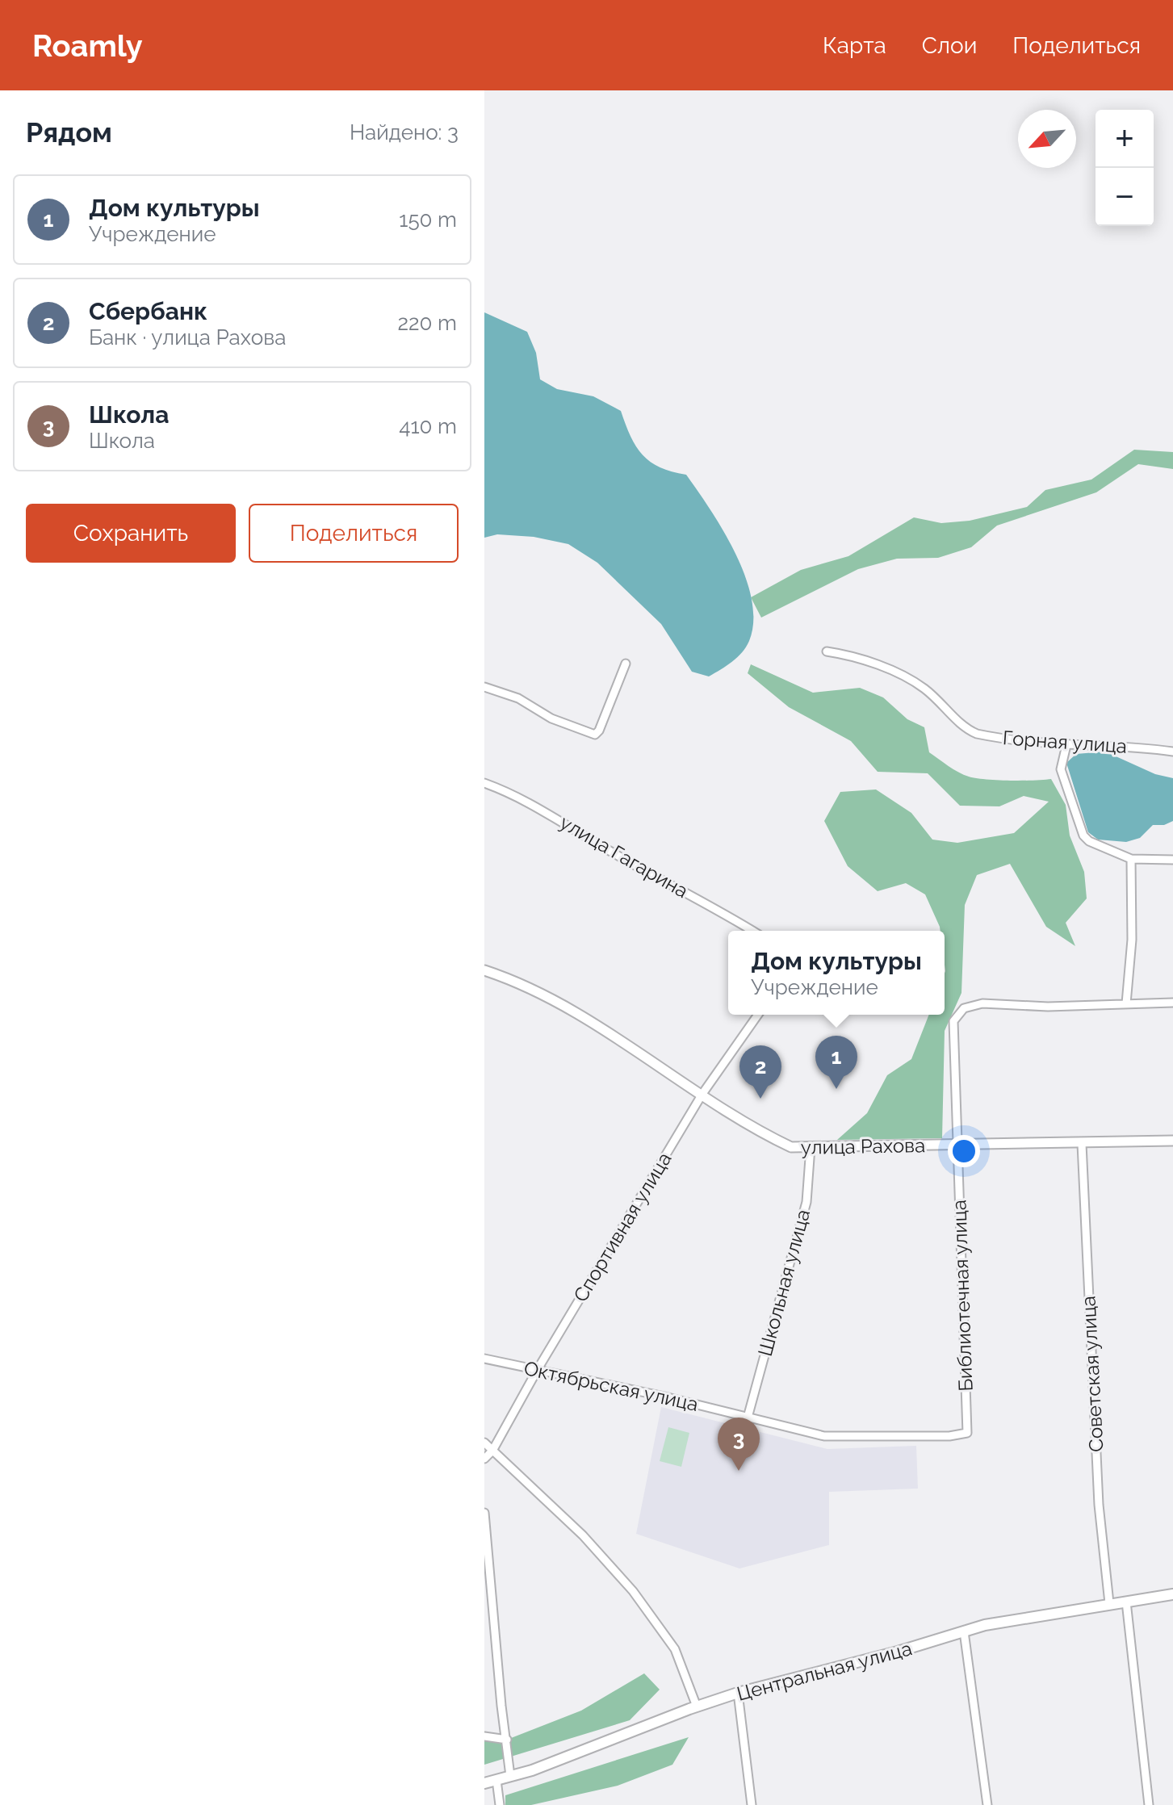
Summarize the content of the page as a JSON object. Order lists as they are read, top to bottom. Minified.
{"streets":{"main road":["Центральная улица"],"street":["Горная улица","улица Гагарина","улица Рахова","Спортивная улица","Школьная улица","Библиотечная улица","Советская улица","Октябрьская улица"]},"crossings":[["улица Рахова","Спортивная улица"],["улица Рахова","Школьная улица"],["улица Рахова","Библиотечная улица"],["улица Рахова","Советская улица"],["Спортивная улица","Октябрьская улица"],["Школьная улица","Октябрьская улица"],["Библиотечная улица","Октябрьская улица"],["Советская улица","Центральная улица"]],"north":"bottom left","page":{"header":"Roamly","nav":["Карта","Слои","Поделиться"],"heading":["Рядом","Найдено: 3"],"map_buttons":["+","−"],"list":[{"mark":"1","name":"Дом культуры","note":"Учреждение","value":"150 m"},{"mark":"2","name":"Сбербанк","note":"Банк · улица Рахова","value":"220 m"},{"mark":"3","name":"Школа","note":"Школа","value":"410 m"}],"buttons":["Сохранить","Поделиться"],"popup":["Дом культуры","Учреждение"],"pins":["1","2","3"]}}
